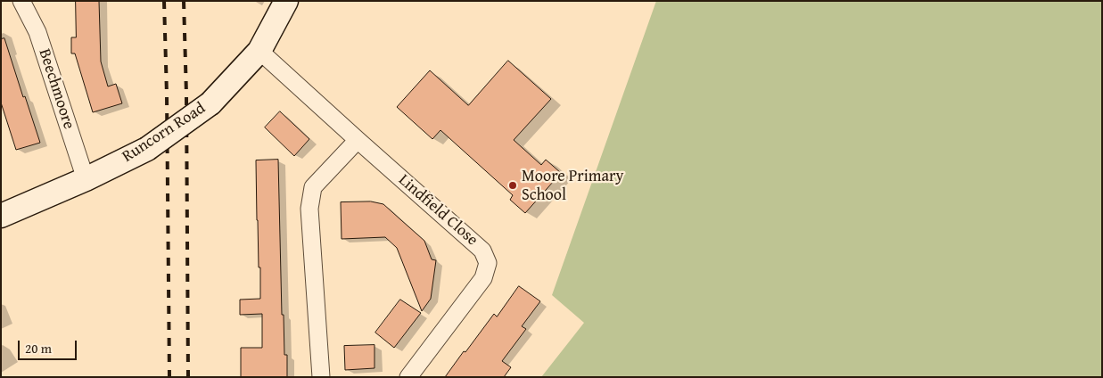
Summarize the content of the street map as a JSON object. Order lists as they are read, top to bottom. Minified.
{"streets":{"street":["Beechmoore","Runcorn Road","Lindfield Close"]},"crossings":[["Beechmoore","Runcorn Road"],["Runcorn Road","Lindfield Close"]],"places":["Moore Primary School"],"scale_bar":"20 m"}
